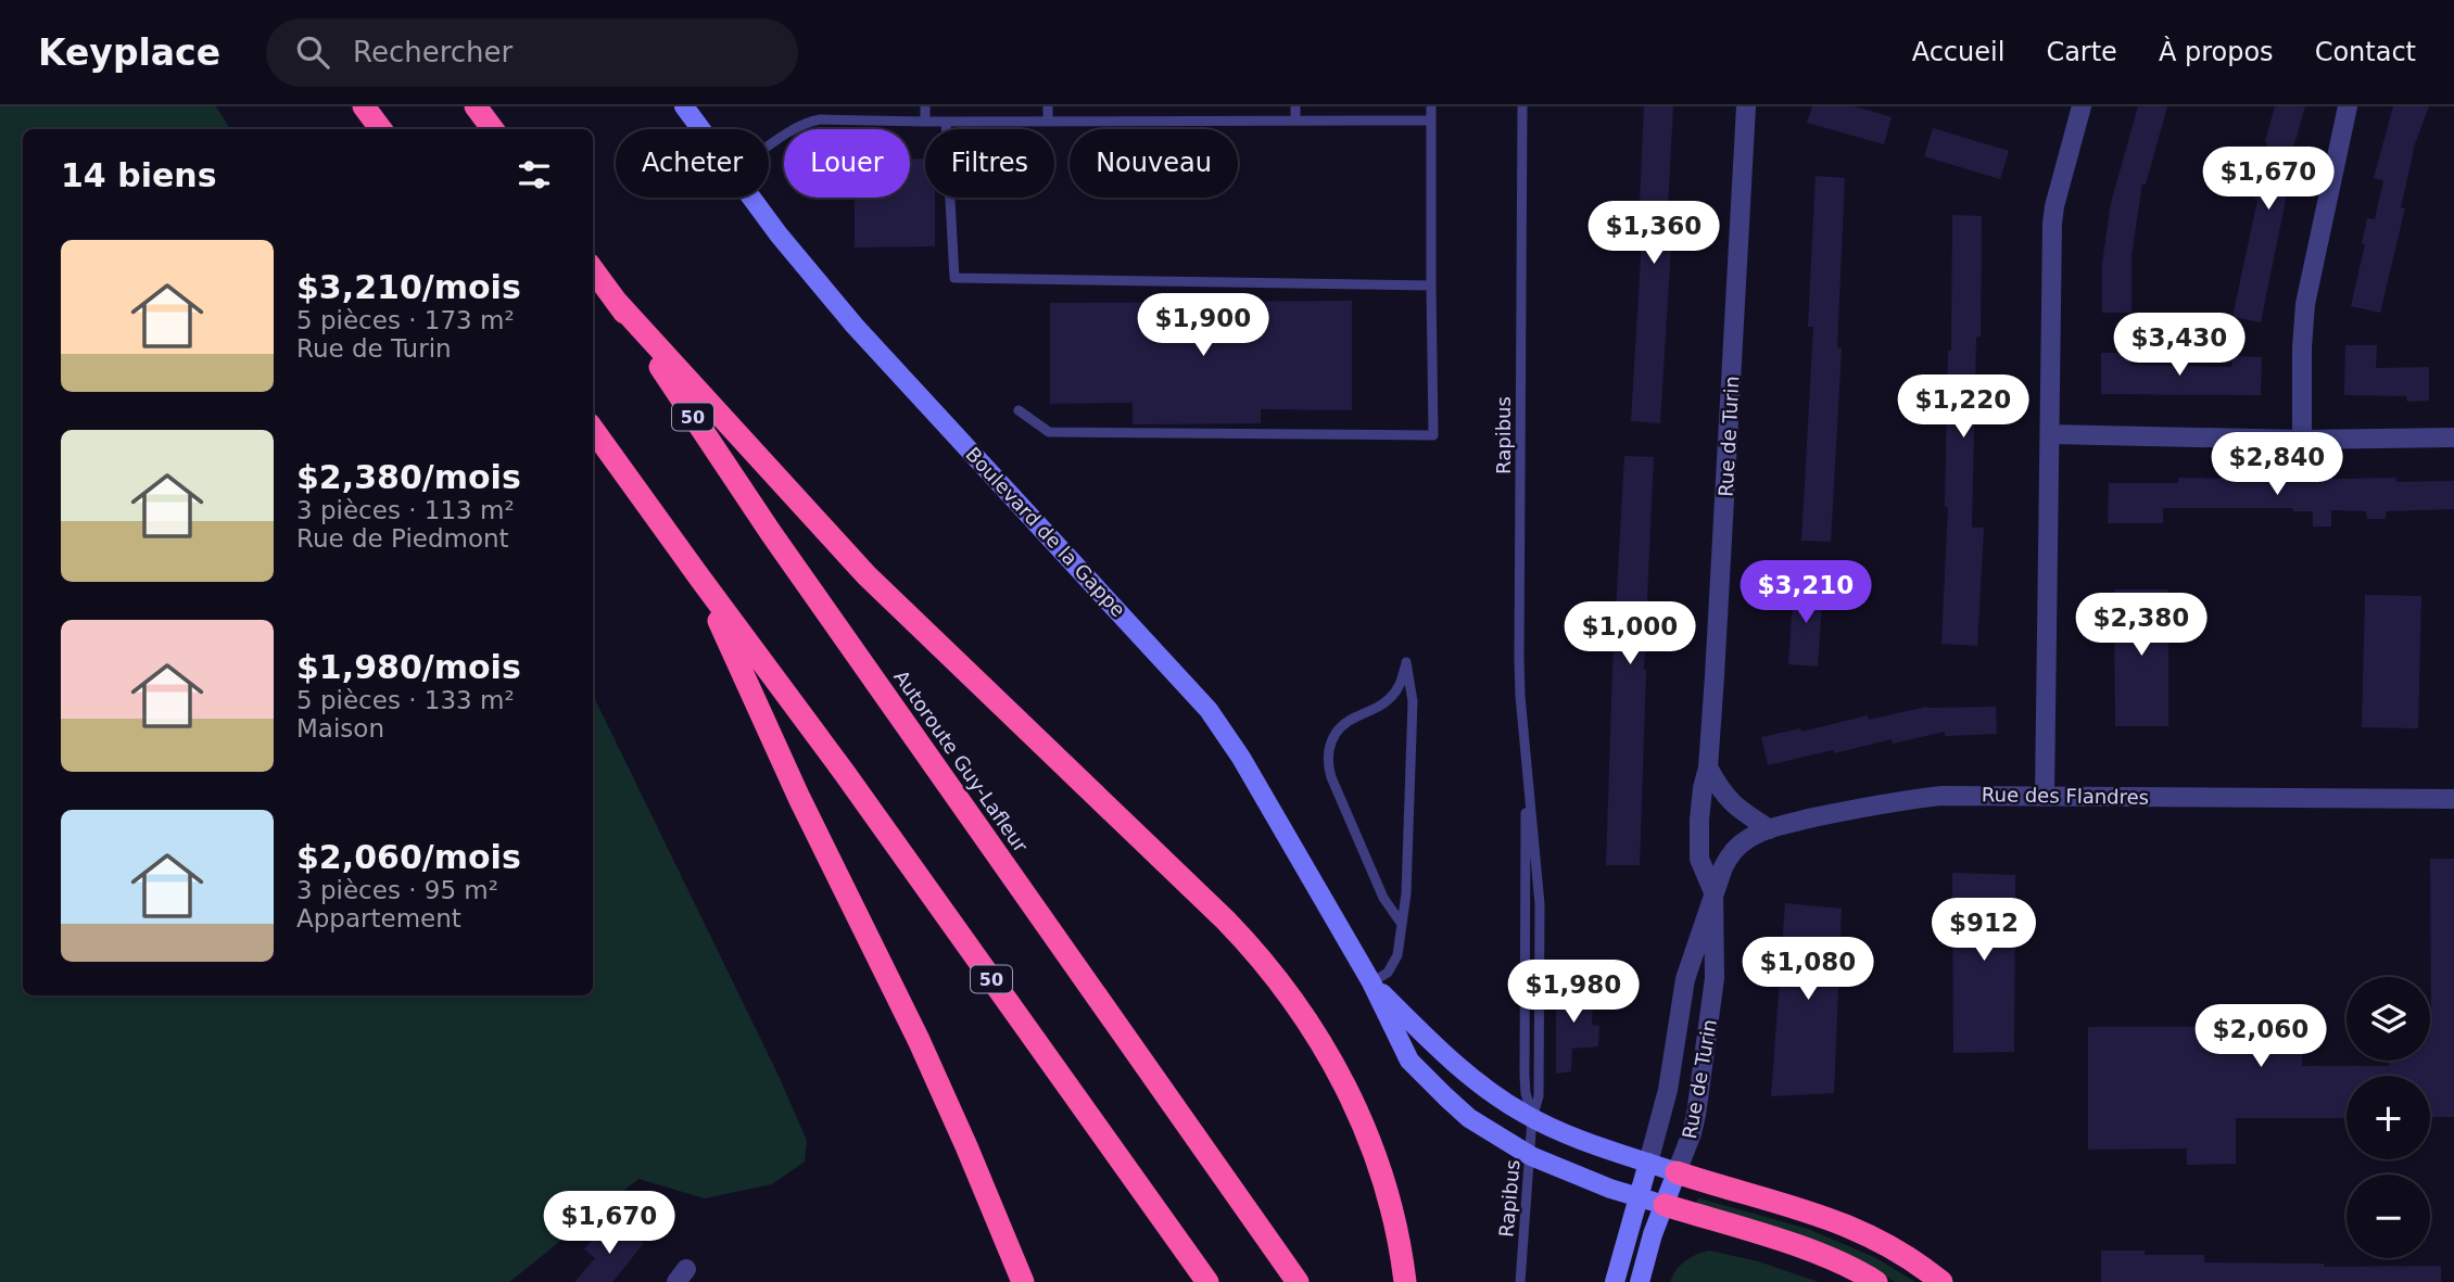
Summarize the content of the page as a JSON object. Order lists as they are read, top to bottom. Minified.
{"streets":{"highway":["50","Autoroute Guy-Lafleur"],"street":["Rue de Turin","Boulevard de la Gappe","Rue des Flandres"],"lane":["Rapibus"]},"crossings":[["Rapibus","Boulevard de la Gappe"],["Rue de Turin","Boulevard de la Gappe"],["Rue de Turin","Rue des Flandres"]],"page":{"header":"Keyplace","search":"Rechercher","nav":["Accueil","Carte","À propos","Contact"],"chip":["Acheter","Louer","Filtres","Nouveau"],"heading":"14 biens","price":["$1,670","$1,360","$1,900","$3,430","$1,220","$2,840","$3,210","$2,380","$1,000","$912","$1,080","$1,980","$2,060","$1,670"],"list":[{"name":"$3,210/mois","note":"5 pièces · 173 m² · Rue de Turin"},{"name":"$2,380/mois","note":"3 pièces · 113 m² · Rue de Piedmont"},{"name":"$1,980/mois","note":"5 pièces · 133 m² · Maison"},{"name":"$2,060/mois","note":"3 pièces · 95 m² · Appartement"}],"map_buttons":["+","−"]}}
